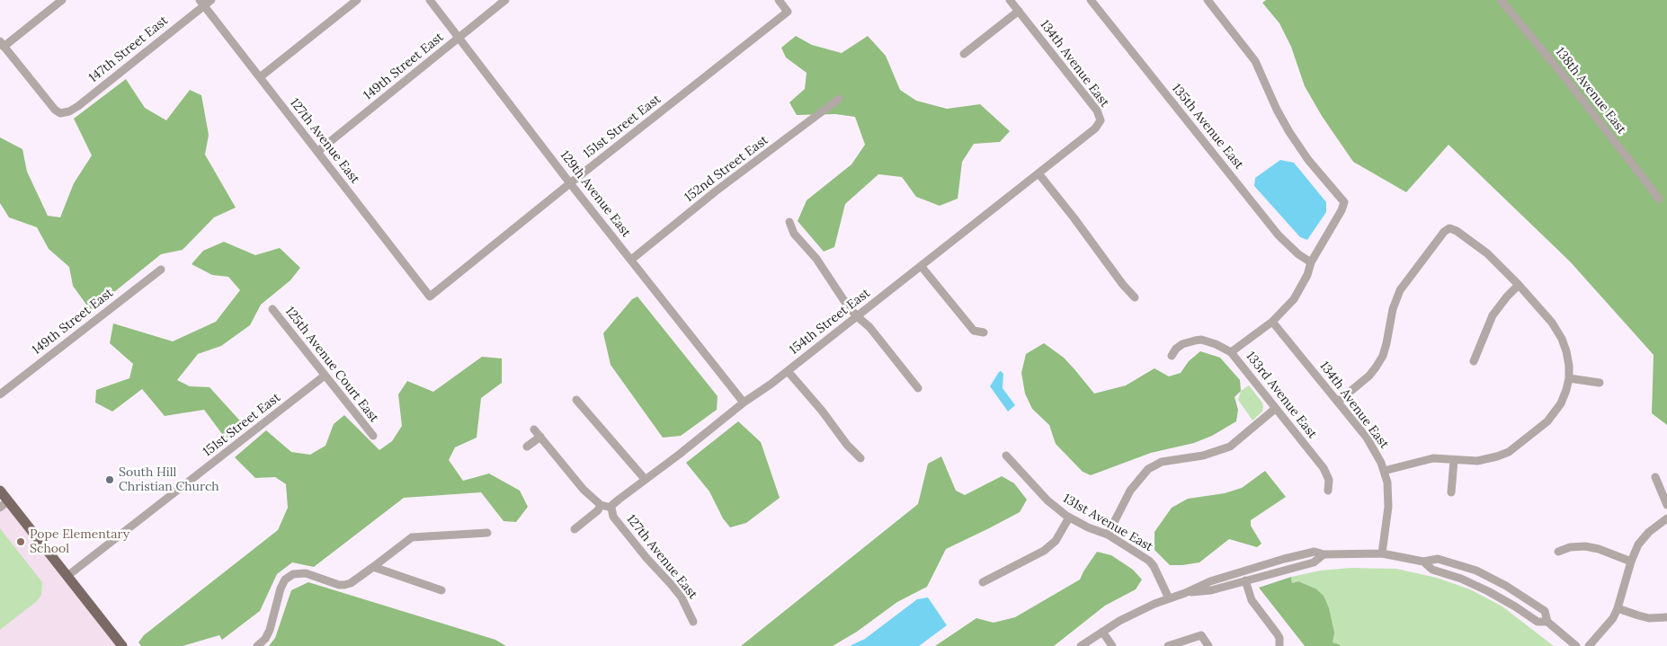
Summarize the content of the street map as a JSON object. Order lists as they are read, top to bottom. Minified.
{"streets":{"street":["147th Street East","134th Avenue East","149th Street East","138th Avenue East","151st Street East","135th Avenue East","127th Avenue East","152nd Street East","129th Avenue East","154th Street East","125th Avenue Court East","133rd Avenue East","131st Avenue East"]},"crossings":[["147th Street East","127th Avenue East"],["134th Avenue East","154th Street East"],["149th Street East","127th Avenue East"],["149th Street East","129th Avenue East"],["151st Street East","127th Avenue East"],["151st Street East","129th Avenue East"],["151st Street East","125th Avenue Court East"],["127th Avenue East","154th Street East"],["152nd Street East","129th Avenue East"],["129th Avenue East","154th Street East"]],"places":["South Hill Christian Church","Pope Elementary School"]}
